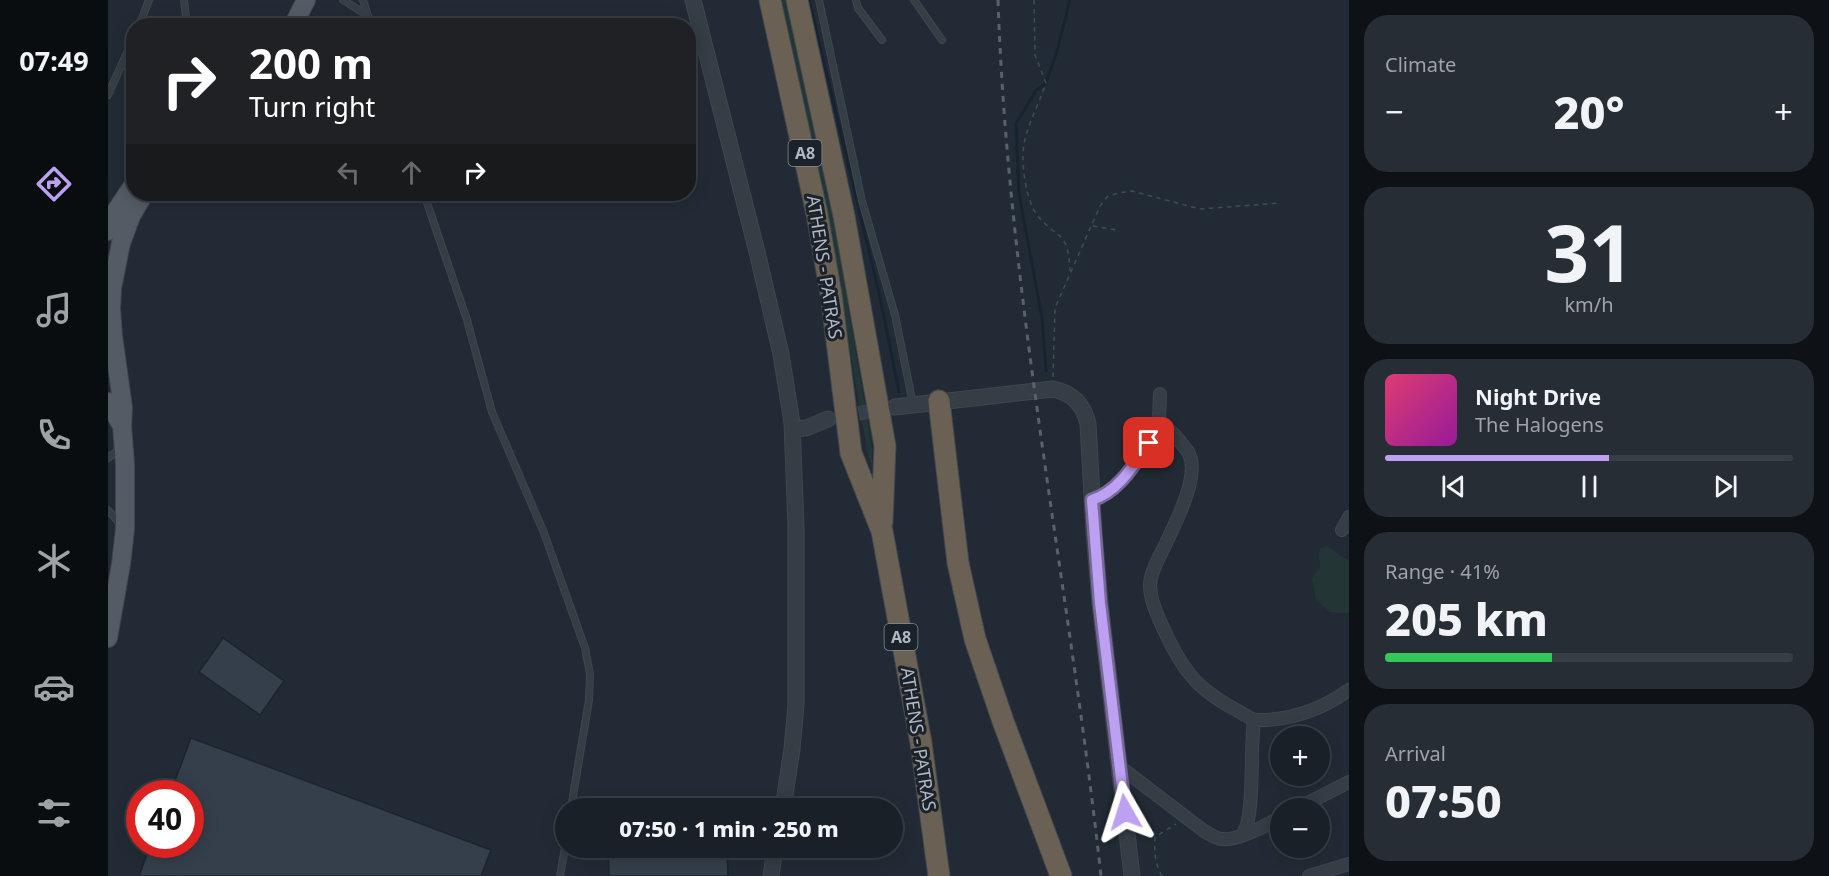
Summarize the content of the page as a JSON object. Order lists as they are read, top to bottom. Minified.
{"streets":{"highway":["Α8","ATHENS - PATRAS"]},"page":{"tabs":"07:49","tile":["Climate",["31","km/h"],["Range · 41%","205 km"],["Arrival","07:50"]],"turn":["200 m","Turn right"],"heat":["−","20°","+"],"song":["Night Drive","The Halogens"],"map_buttons":["+","−"],"limit":"40","trip":"07:50 · 1 min · 250 m"}}
